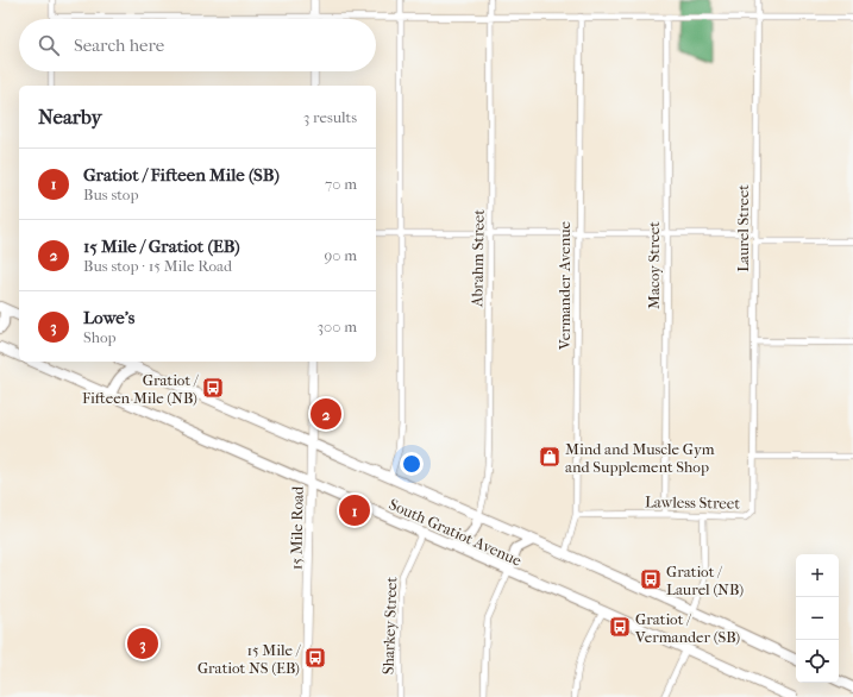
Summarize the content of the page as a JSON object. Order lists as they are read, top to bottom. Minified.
{"streets":{"main road":["15 Mile Road","South Gratiot Avenue"],"street":["Laurel Street","Abrahm Street","Macoy Street","Vermander Avenue","Lawless Street","Sharkey Street"]},"crossings":[["Laurel Street","Lawless Street"],["Abrahm Street","South Gratiot Avenue"],["Macoy Street","Lawless Street"],["Vermander Avenue","Lawless Street"],["Vermander Avenue","South Gratiot Avenue"],["15 Mile Road","South Gratiot Avenue"],["South Gratiot Avenue","Sharkey Street"]],"places":{"bus stop":["Gratiot / Fifteen Mile (NB)","Gratiot / Laurel (NB)","Gratiot / Vermander (SB)","15 Mile / Gratiot NS (EB)"],"shop":["Mind and Muscle Gym and Supplement Shop"]},"page":{"search":"Search here","heading":["Nearby","3 results"],"list":[{"mark":"1","name":"Gratiot / Fifteen Mile (SB)","note":"Bus stop","value":"70 m"},{"mark":"2","name":"15 Mile / Gratiot (EB)","note":"Bus stop · 15 Mile Road","value":"90 m"},{"mark":"3","name":"Lowe's","note":"Shop","value":"300 m"}],"pins":["2","1","3"],"map_buttons":["+","−"]}}
